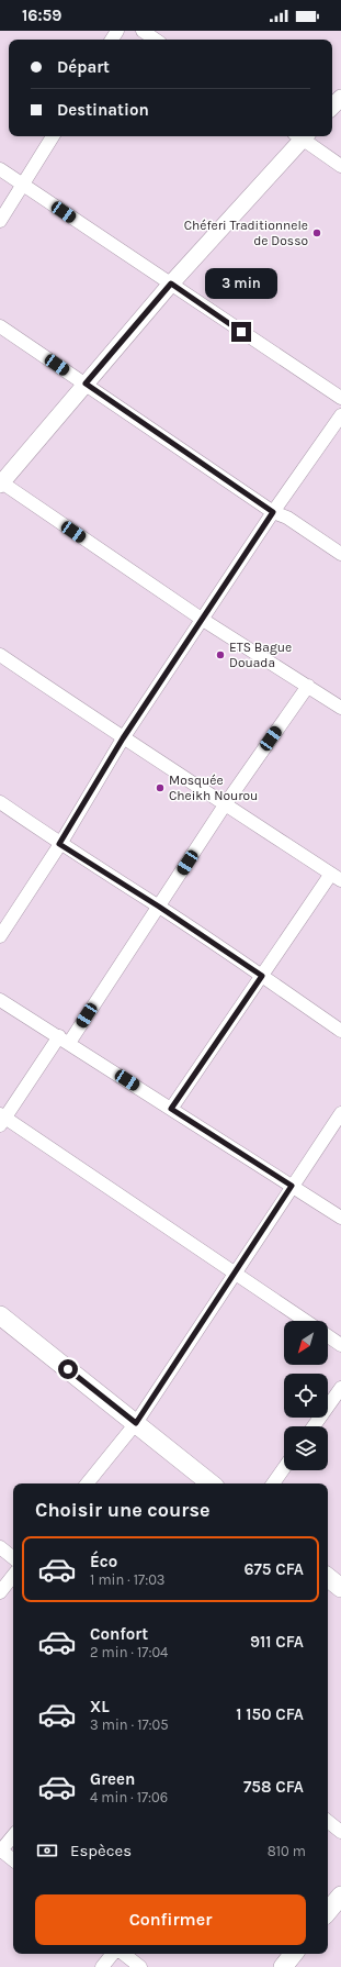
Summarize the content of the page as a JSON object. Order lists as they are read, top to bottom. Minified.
{"places":["Chéferi Traditionnele de Dosso","ETS Bague Douada","Mosquée Cheikh Nourou"],"north":"bottom left","page":{"status":"16:59","banner":["Départ","Destination"],"bubble":"3 min","heading":"Choisir une course","list":[{"name":"Éco","note":"1 min · 17:03","value":"675 CFA"},{"name":"Confort","note":"2 min · 17:04","value":"911 CFA"},{"name":"XL","note":"3 min · 17:05","value":"1 150 CFA"},{"name":"Green","note":"4 min · 17:06","value":"758 CFA"}],"pay":["Espèces","810 m"],"buttons":"Confirmer"}}
